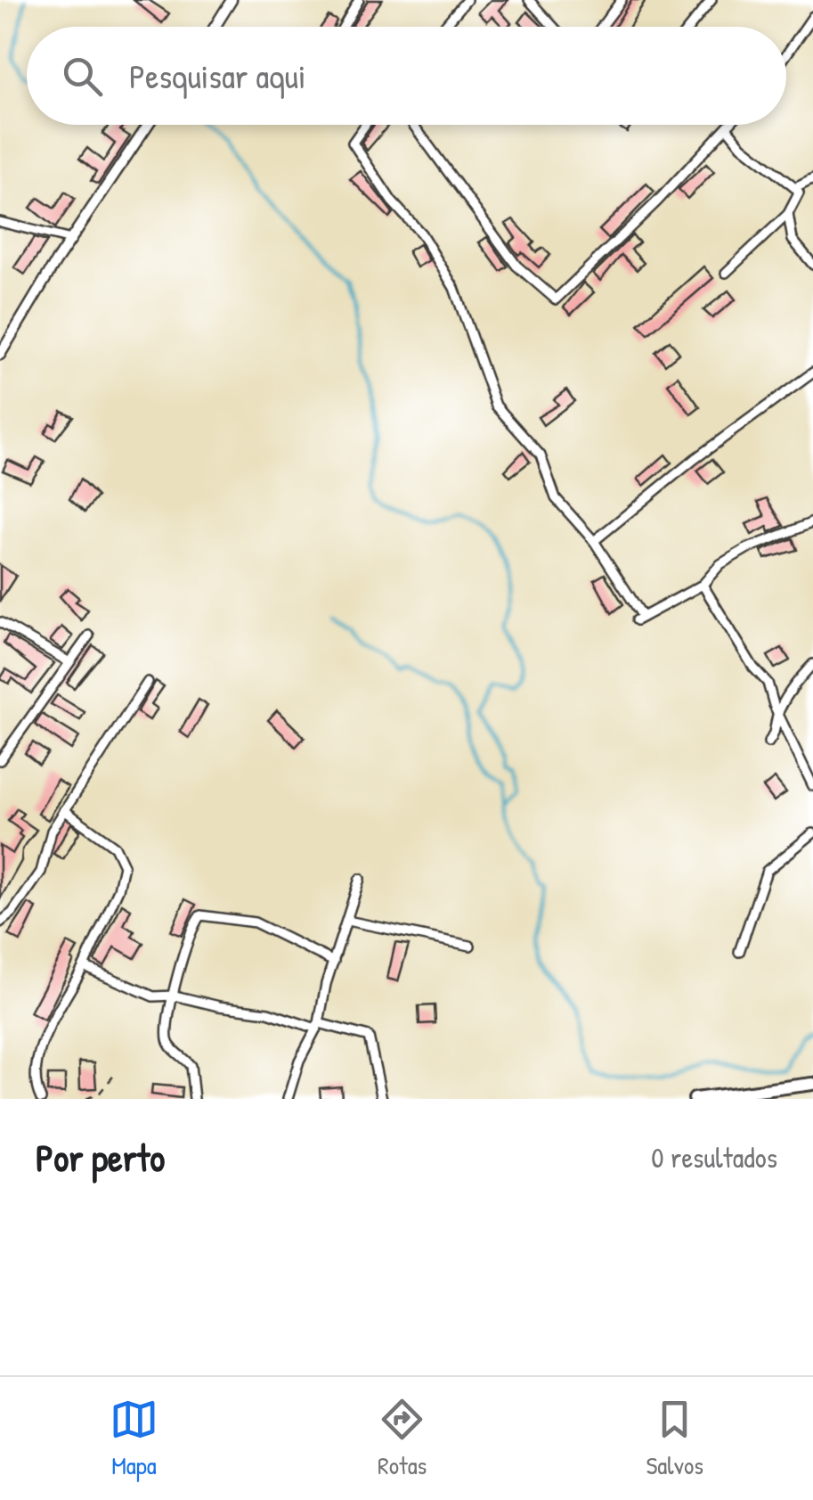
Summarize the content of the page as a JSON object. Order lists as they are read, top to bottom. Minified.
{"page":{"search":"Pesquisar aqui","heading":["Por perto","0 resultados"],"nav":["Mapa","Rotas","Salvos"]}}
